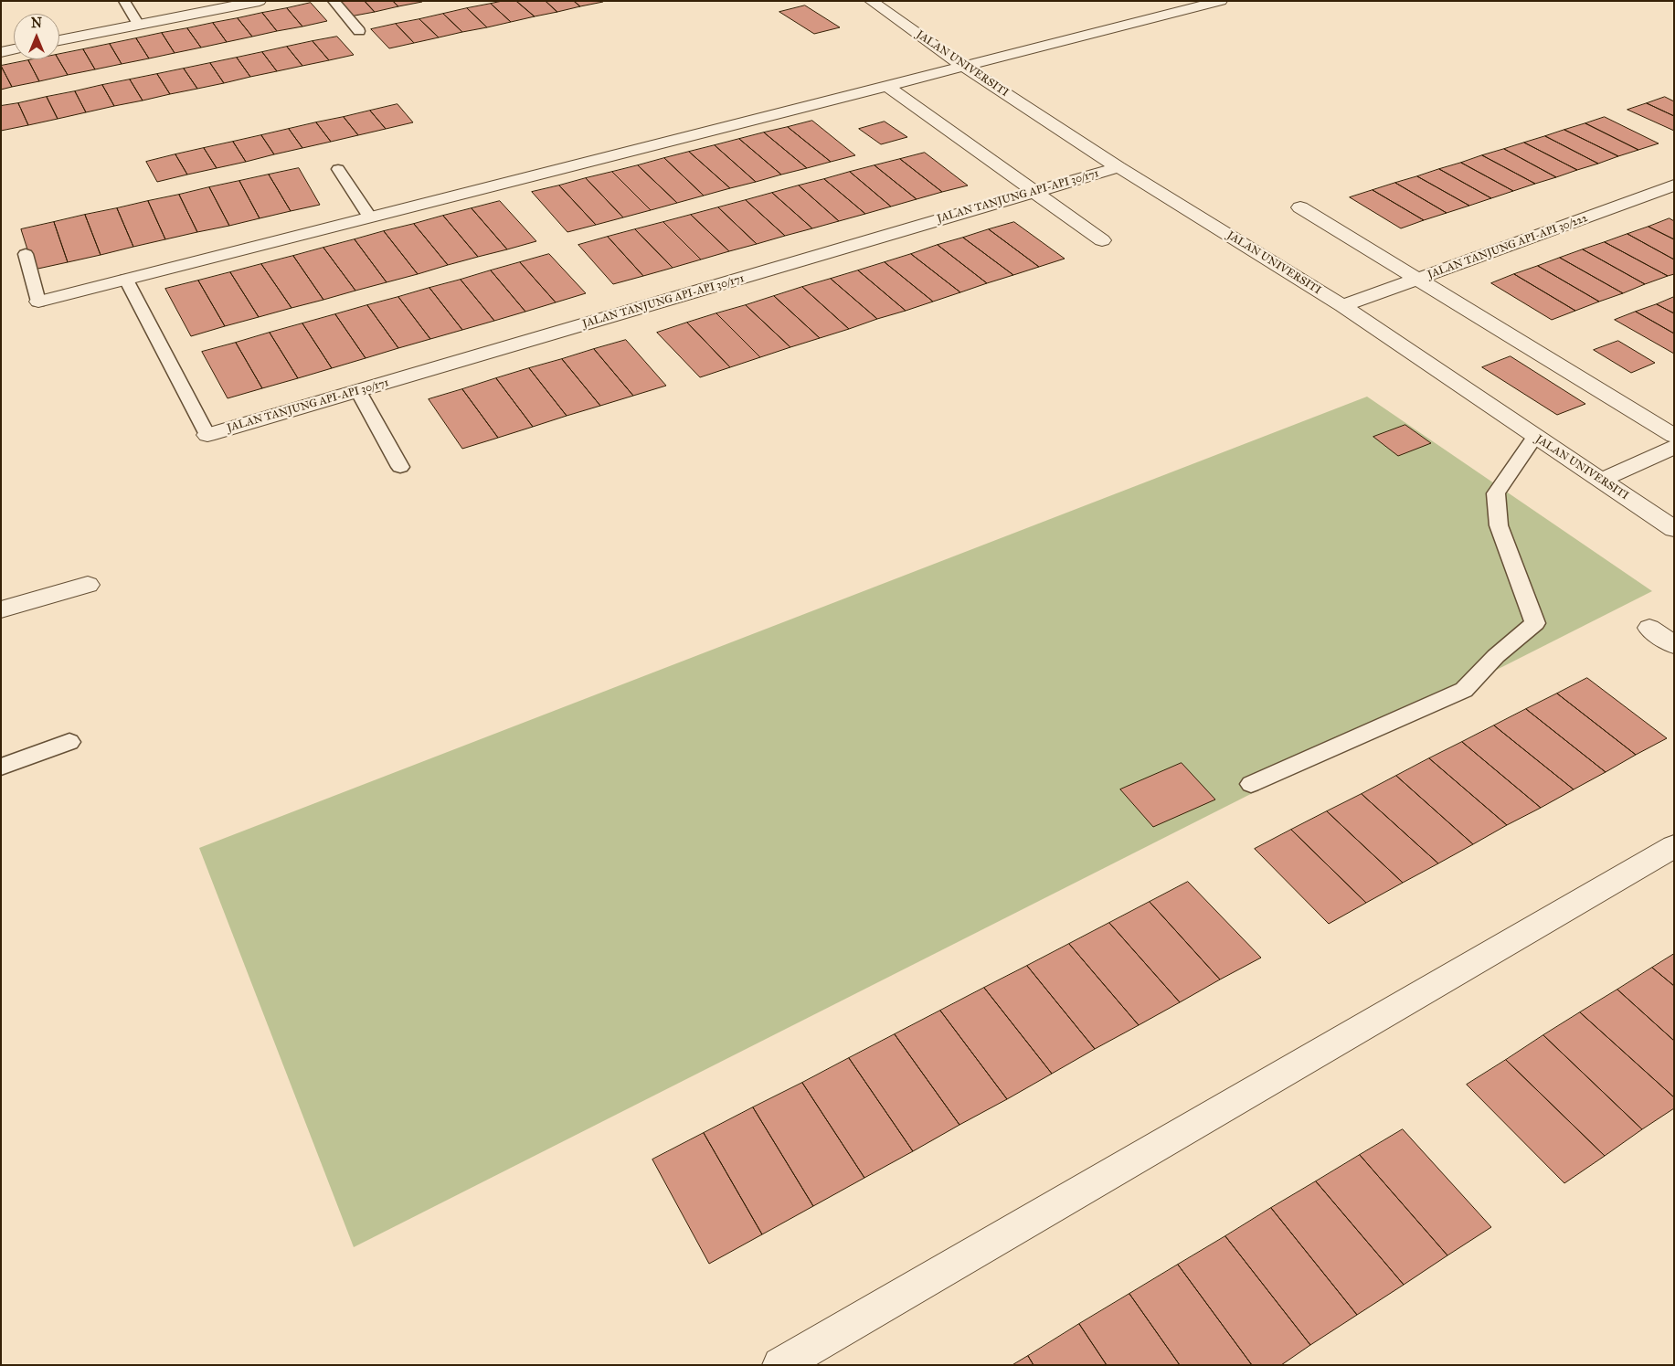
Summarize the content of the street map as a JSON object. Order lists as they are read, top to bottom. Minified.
{"streets":{"street":["JALAN UNIVERSITI","JALAN TANJUNG API-API 30/171","JALAN TANJUNG API-API 30/222"]},"crossings":[["JALAN UNIVERSITI","JALAN TANJUNG API-API 30/171"],["JALAN UNIVERSITI","JALAN TANJUNG API-API 30/222"]],"north":"top"}
